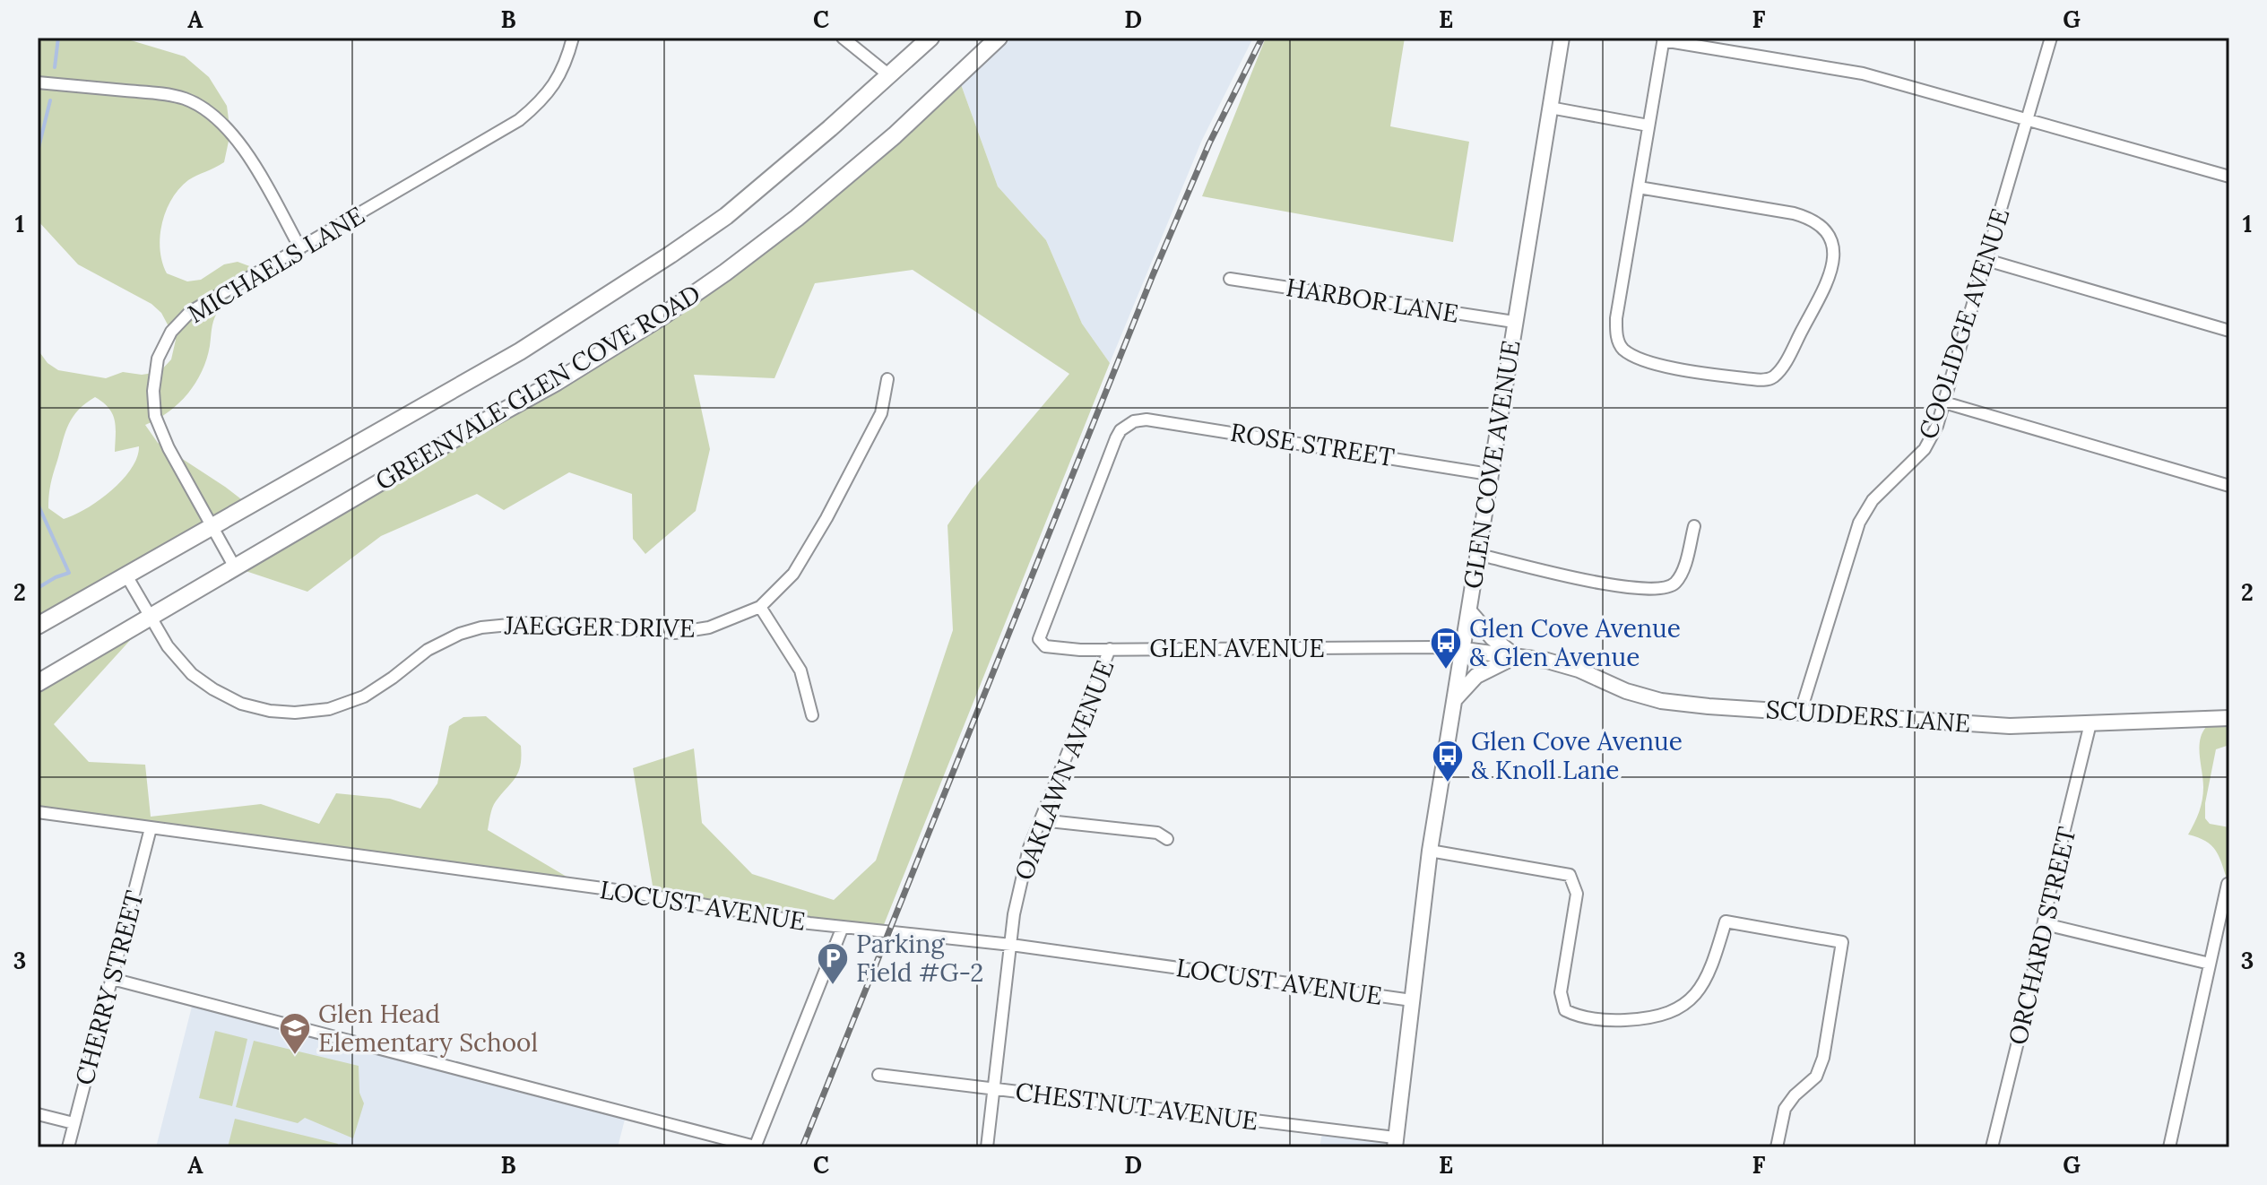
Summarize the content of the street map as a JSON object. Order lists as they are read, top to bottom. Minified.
{"streets":{"main road":["GREENVALE GLEN COVE ROAD","GLEN COVE AVENUE","SCUDDERS LANE"],"street":["MICHAELS LANE","HARBOR LANE","COOLIDGE AVENUE","ROSE STREET","JAEGGER DRIVE","GLEN AVENUE","OAKLAWN AVENUE","LOCUST AVENUE","ORCHARD STREET","CHERRY STREET","CHESTNUT AVENUE"]},"crossings":[["MICHAELS LANE","GREENVALE GLEN COVE ROAD"],["HARBOR LANE","GLEN COVE AVENUE"],["COOLIDGE AVENUE","SCUDDERS LANE"],["GREENVALE GLEN COVE ROAD","JAEGGER DRIVE"],["ROSE STREET","GLEN COVE AVENUE"],["ROSE STREET","GLEN AVENUE"],["GLEN COVE AVENUE","GLEN AVENUE"],["GLEN COVE AVENUE","SCUDDERS LANE"],["GLEN COVE AVENUE","LOCUST AVENUE"],["GLEN COVE AVENUE","CHESTNUT AVENUE"],["GLEN AVENUE","SCUDDERS LANE"],["GLEN AVENUE","OAKLAWN AVENUE"],["SCUDDERS LANE","ORCHARD STREET"],["OAKLAWN AVENUE","LOCUST AVENUE"],["OAKLAWN AVENUE","CHESTNUT AVENUE"],["LOCUST AVENUE","CHERRY STREET"]],"places":{"bus stop":["Glen Cove Avenue & Glen Avenue","Glen Cove Avenue & Knoll Lane"],"parking":["Parking Field #G-2"],"school or university":["Glen Head Elementary School"]},"grid":{"columns":["A","B","C","D","E","F","G"],"rows":["1","2","3"]}}
